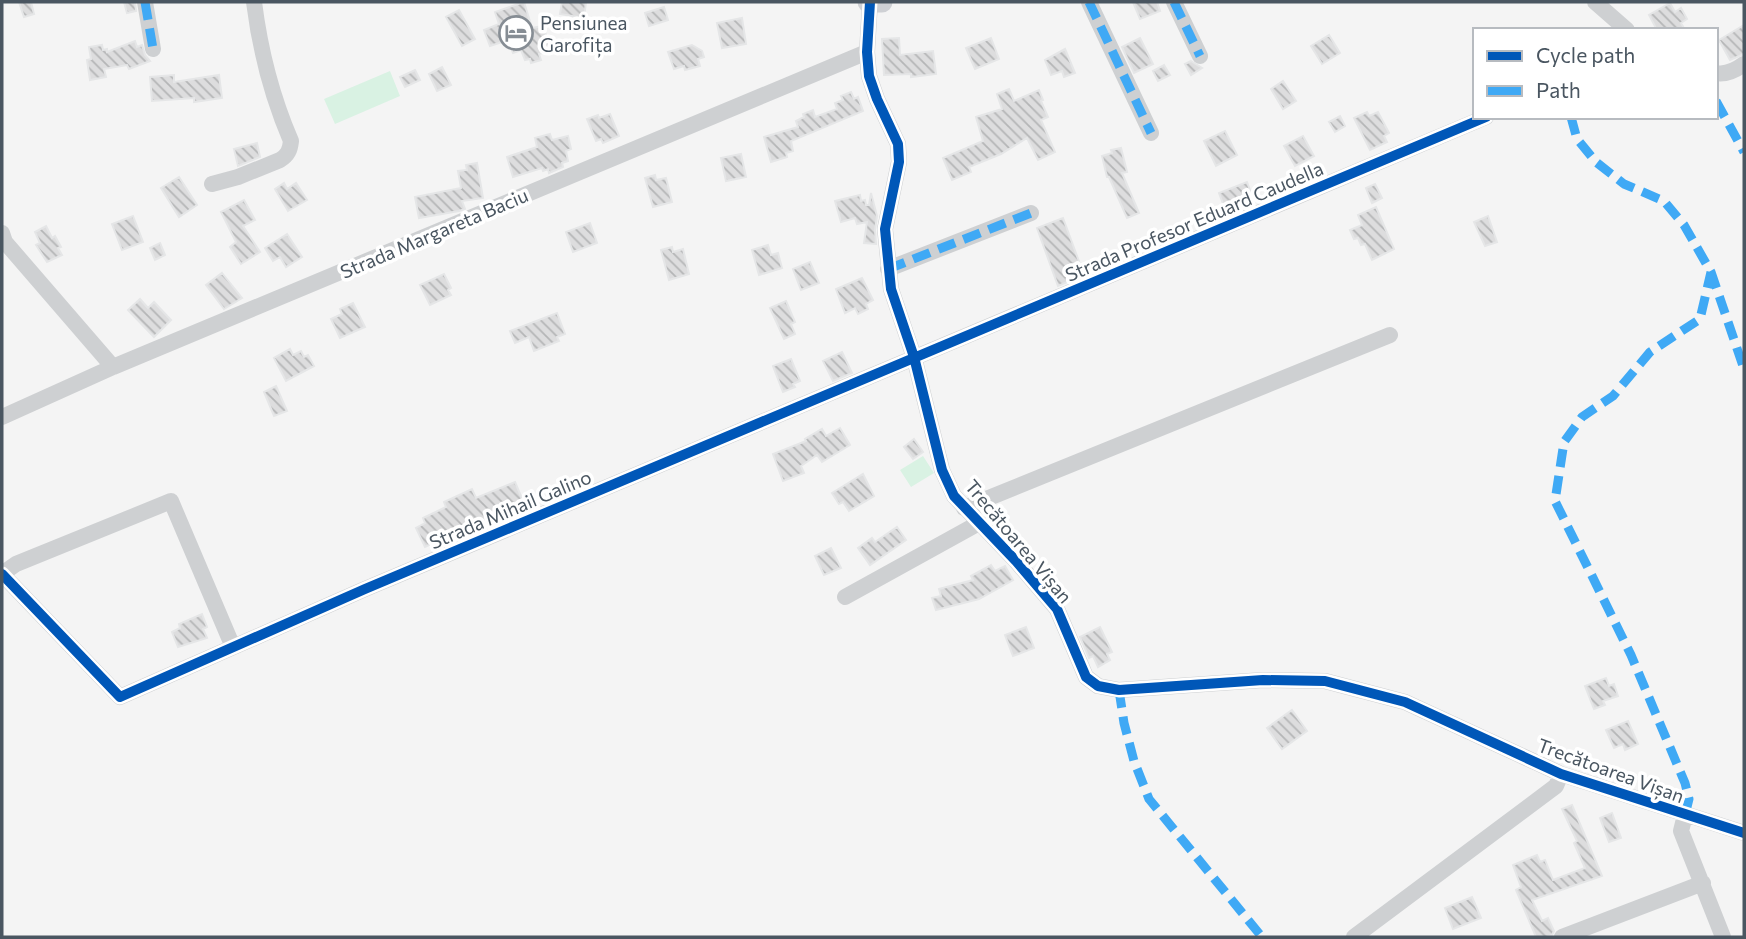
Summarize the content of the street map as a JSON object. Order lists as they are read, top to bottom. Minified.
{"streets":{"street":["Strada Profesor Eduard Caudella","Strada Margareta Baciu","Strada Mihail Galino","Trecătoarea Vișan"]},"crossings":[["Strada Profesor Eduard Caudella","Strada Mihail Galino"],["Strada Profesor Eduard Caudella","Trecătoarea Vișan"],["Strada Margareta Baciu","Trecătoarea Vișan"],["Strada Mihail Galino","Trecătoarea Vișan"]],"places":{"hotel":["Pensiunea Garofița"]},"legend":["Cycle path","Path"]}
